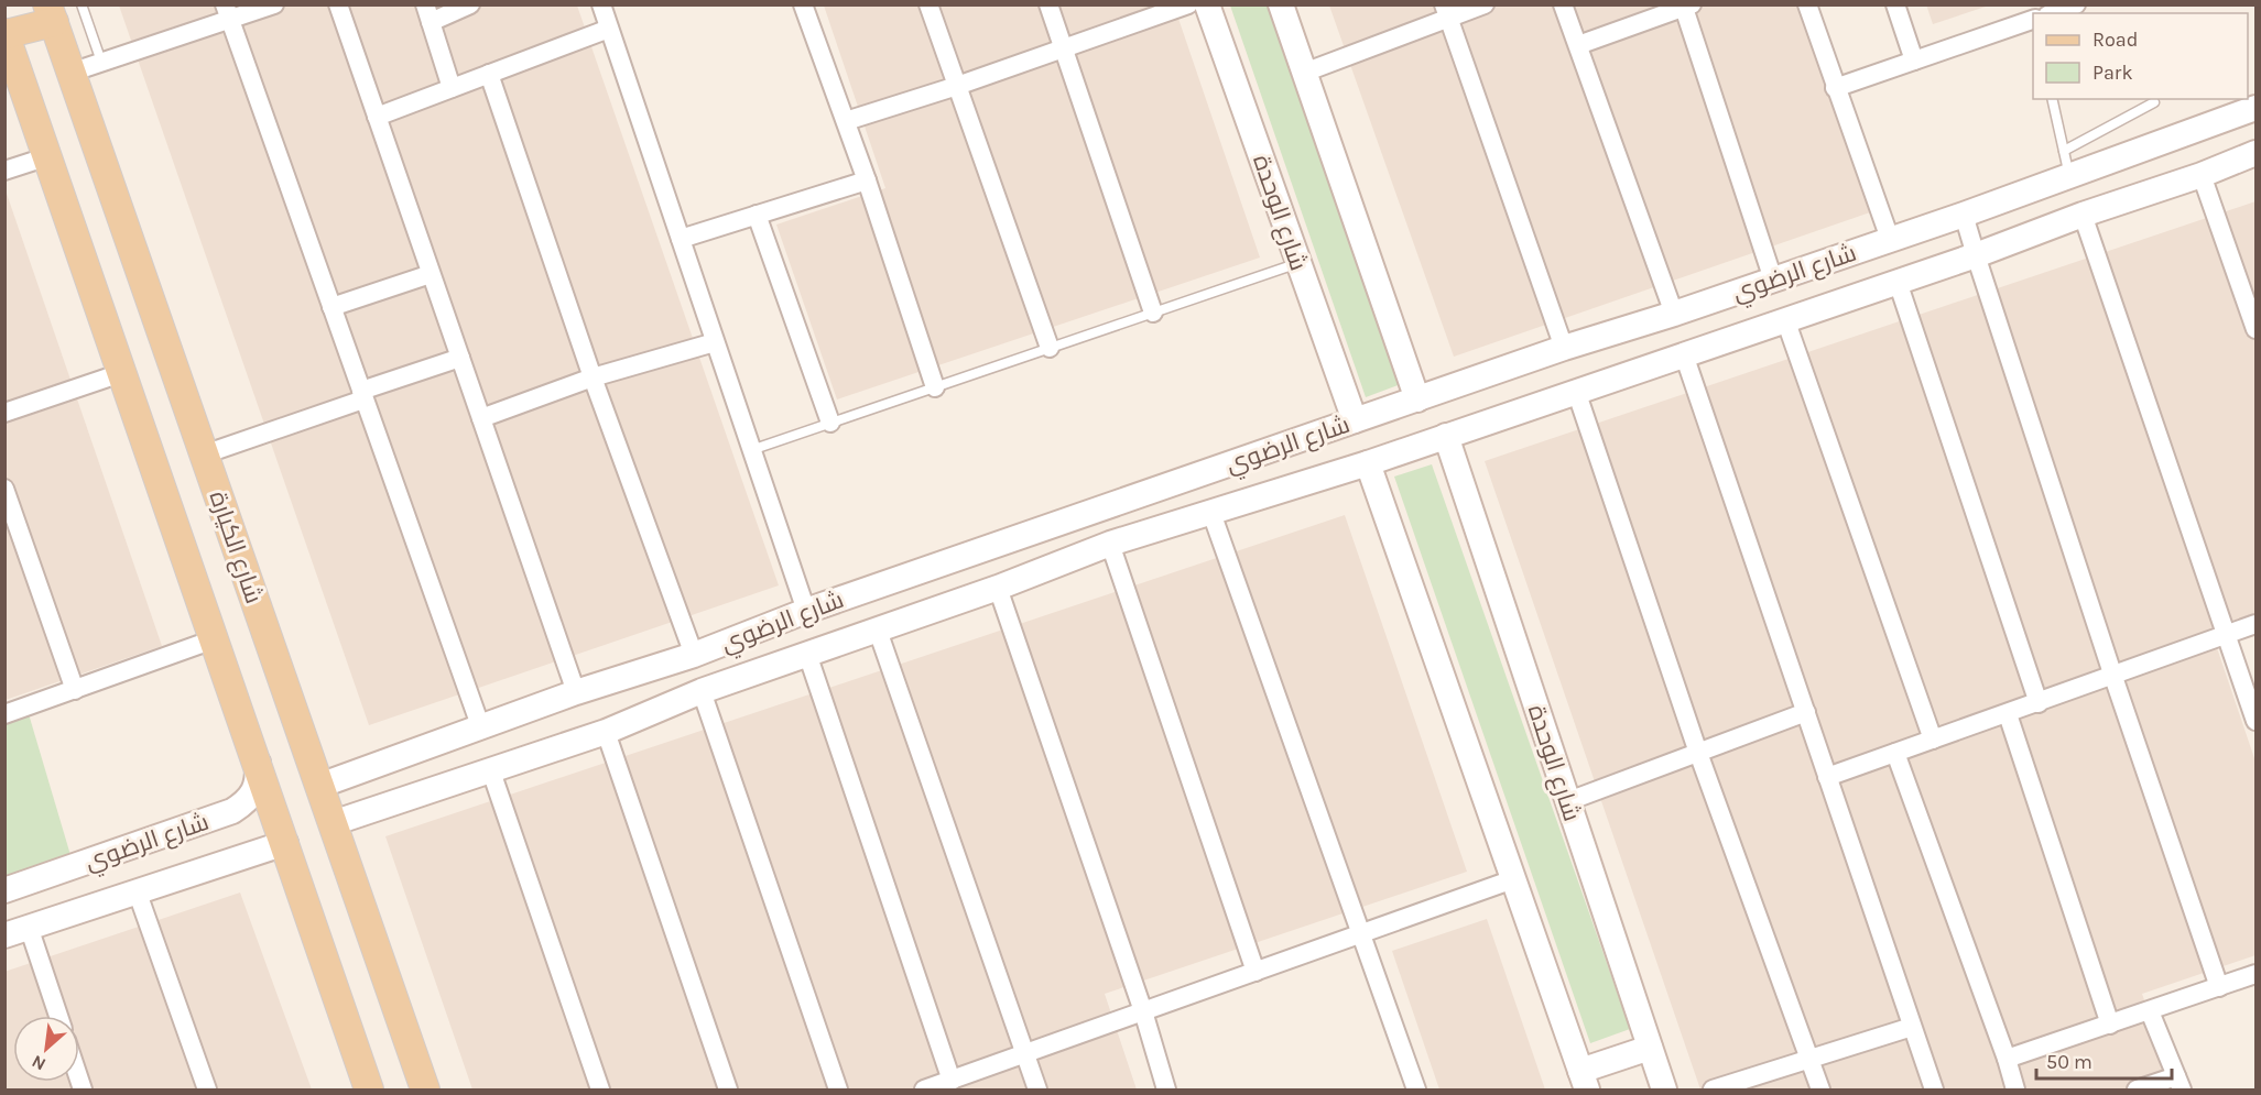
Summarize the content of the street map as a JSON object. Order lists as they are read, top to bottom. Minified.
{"streets":{"main road":["شارع الكيارة"],"street":["شارع الوحدة","شارع الرضوي"]},"crossings":[["شارع الوحدة","شارع الرضوي"],["شارع الرضوي","شارع الكيارة"]],"legend":["Road","Park"],"scale_bar":"50 m","north":"bottom left"}
